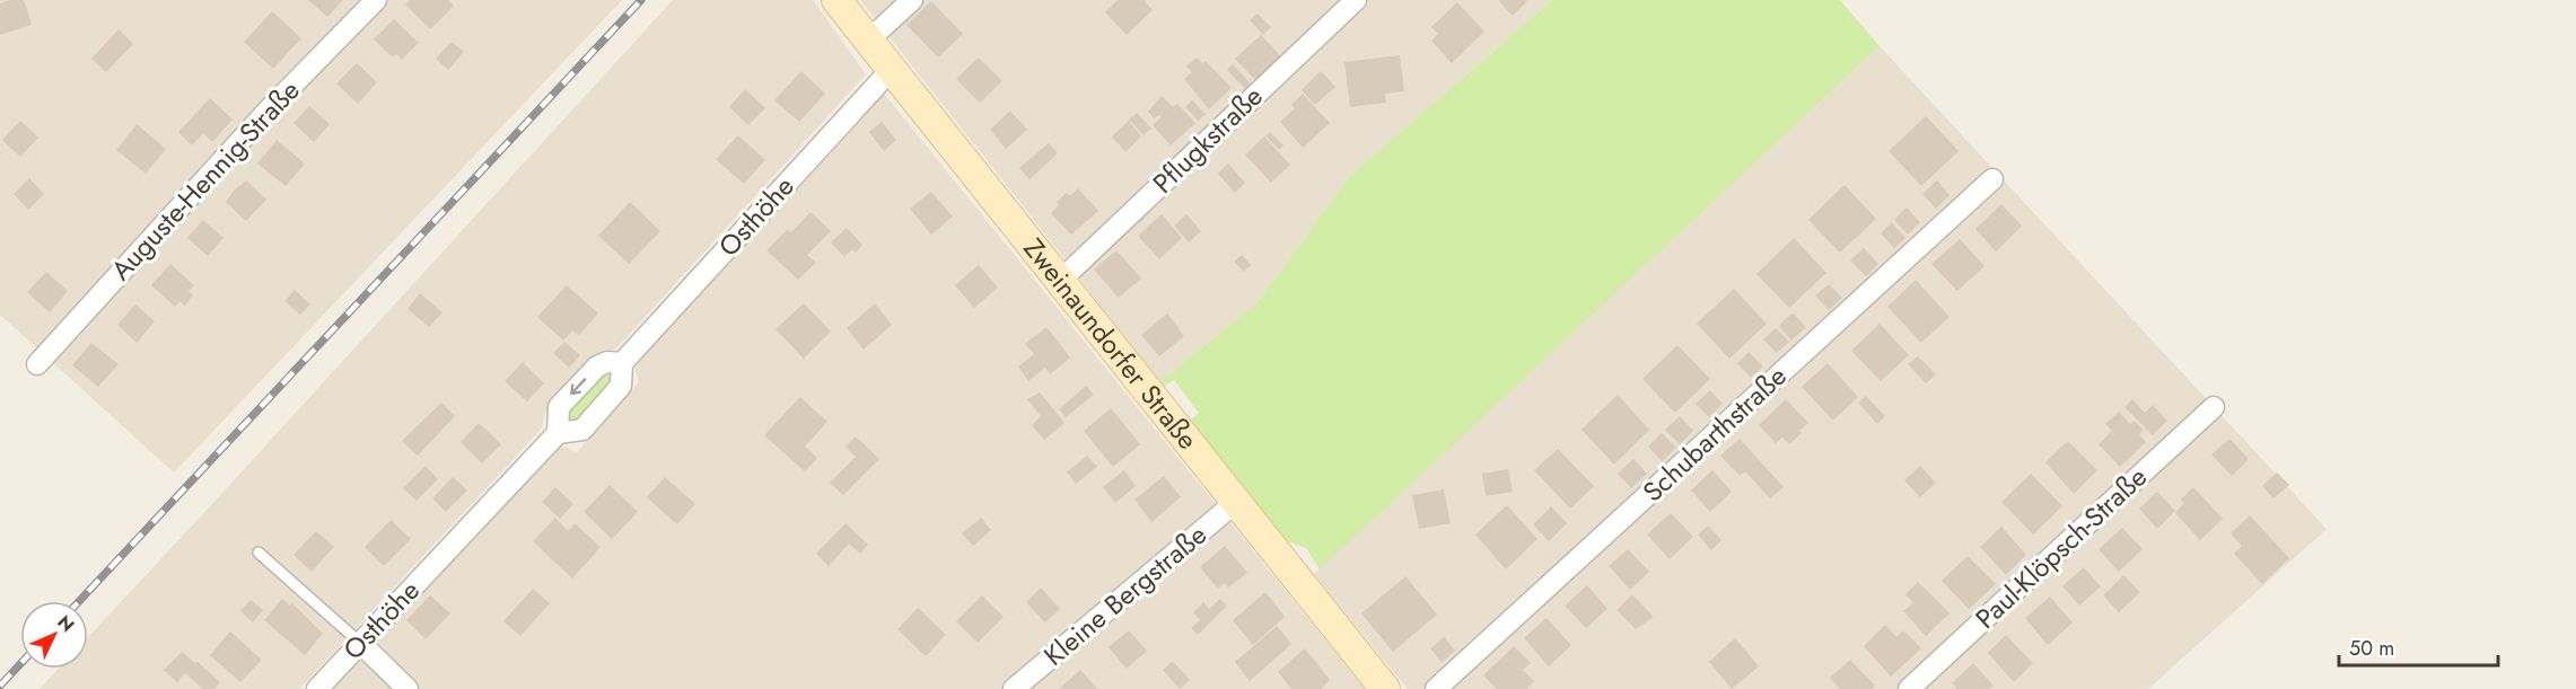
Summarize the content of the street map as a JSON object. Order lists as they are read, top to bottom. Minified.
{"streets":{"street":["Pflugkstraße","Auguste-Hennig-Straße","Osthöhe","Zweinaundorfer Straße","Schubarthstraße","Paul-Klöpsch-Straße","Kleine Bergstraße"]},"crossings":[["Pflugkstraße","Zweinaundorfer Straße"],["Osthöhe","Zweinaundorfer Straße"],["Zweinaundorfer Straße","Kleine Bergstraße"]],"scale_bar":"50 m","north":"top right"}
